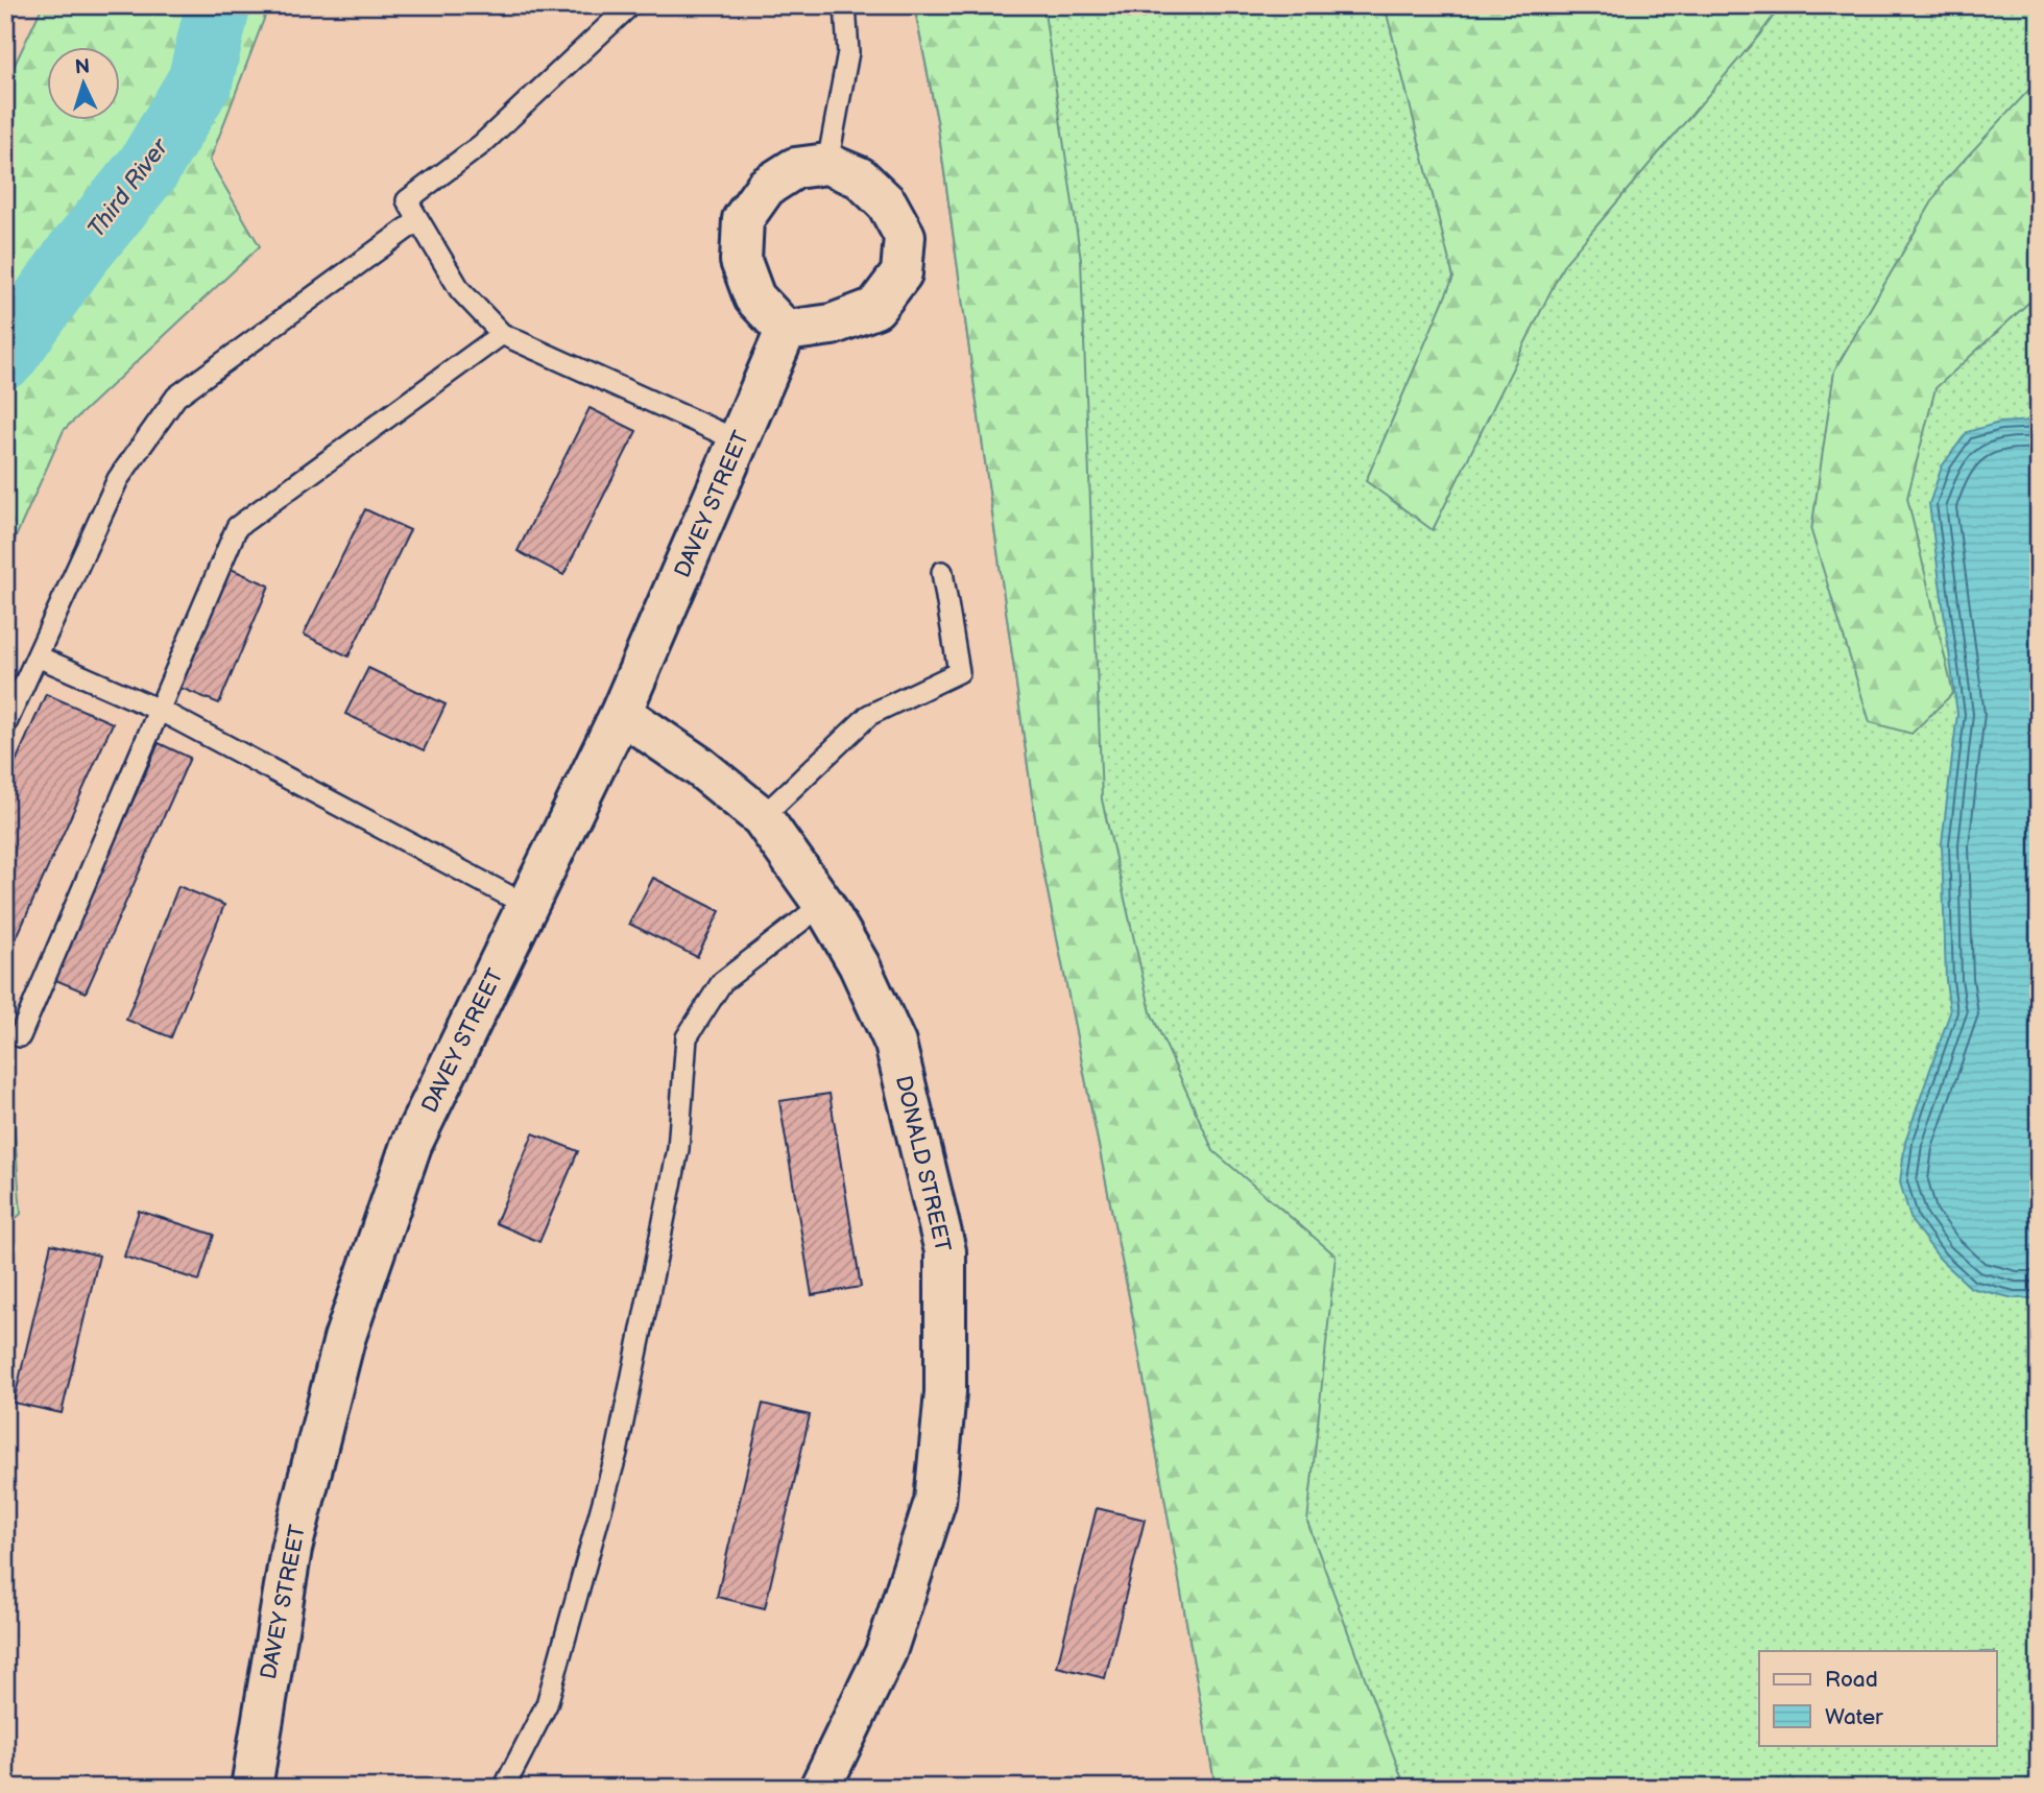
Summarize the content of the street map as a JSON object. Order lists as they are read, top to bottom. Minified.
{"streets":{"street":["DAVEY STREET","DONALD STREET"]},"crossings":[["DAVEY STREET","DONALD STREET"]],"water":["Third River"],"legend":["Road","Water"],"north":"top"}
